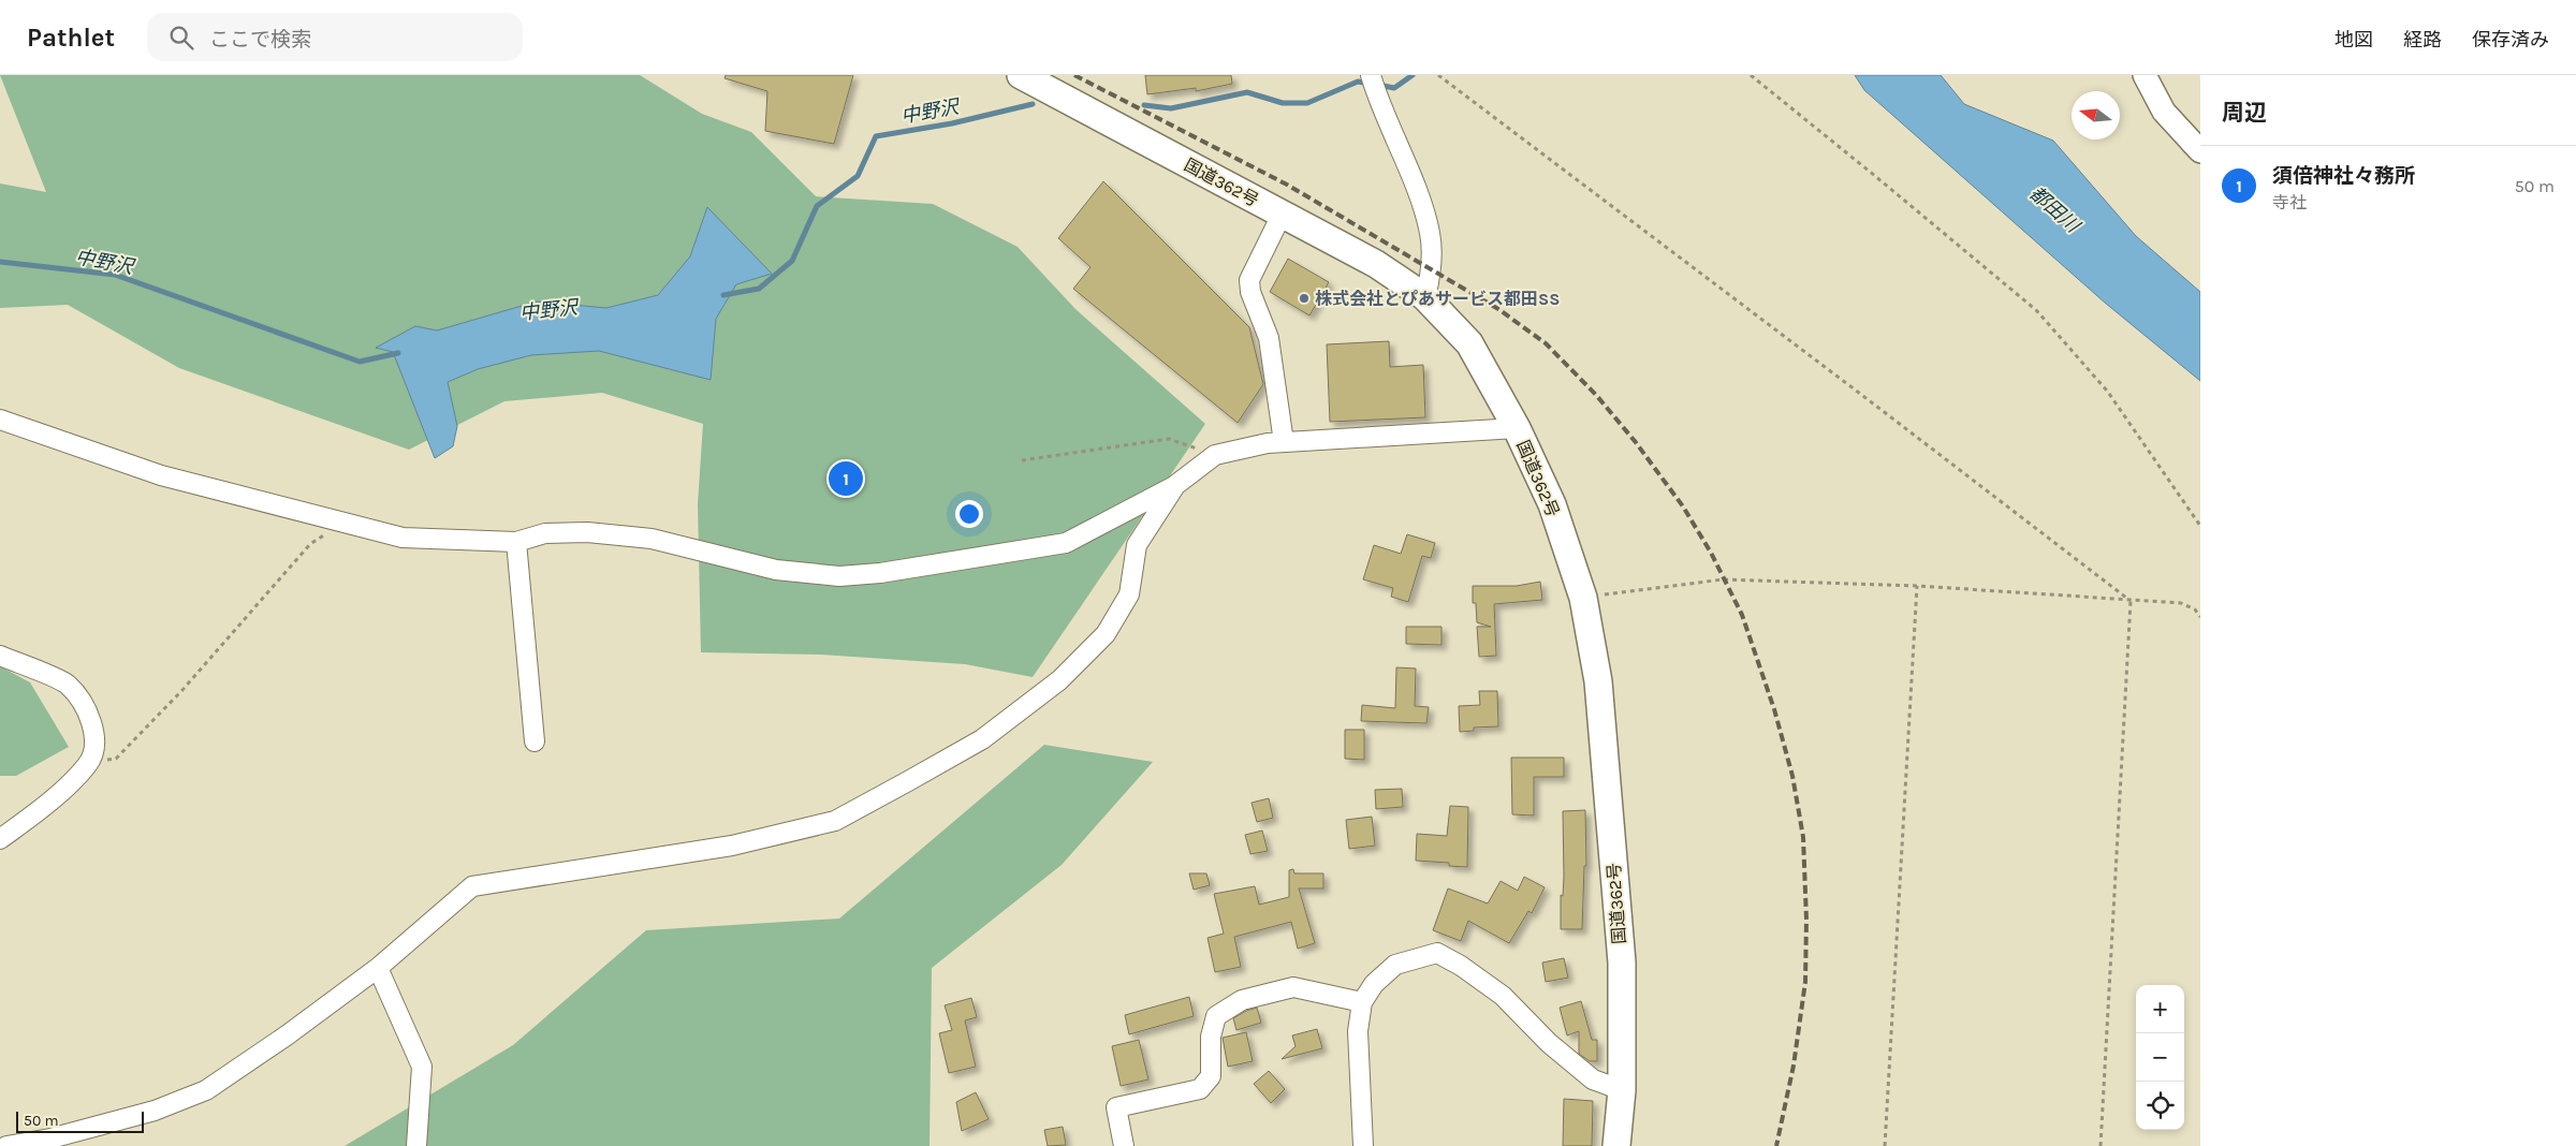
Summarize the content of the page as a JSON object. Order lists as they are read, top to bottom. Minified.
{"streets":{"highway":["国道362号"]},"water":["中野沢","都田川"],"places":["株式会社とぴあサービス都田SS"],"scale_bar":"50 m","north":"left","page":{"header":"Pathlet","search":"ここで検索","nav":["地図","経路","保存済み"],"heading":"周辺","list":[{"mark":"1","name":"須倍神社々務所","note":"寺社","value":"50 m"}],"pins":"1","map_buttons":["+","−"],"scale":"50 m"}}
